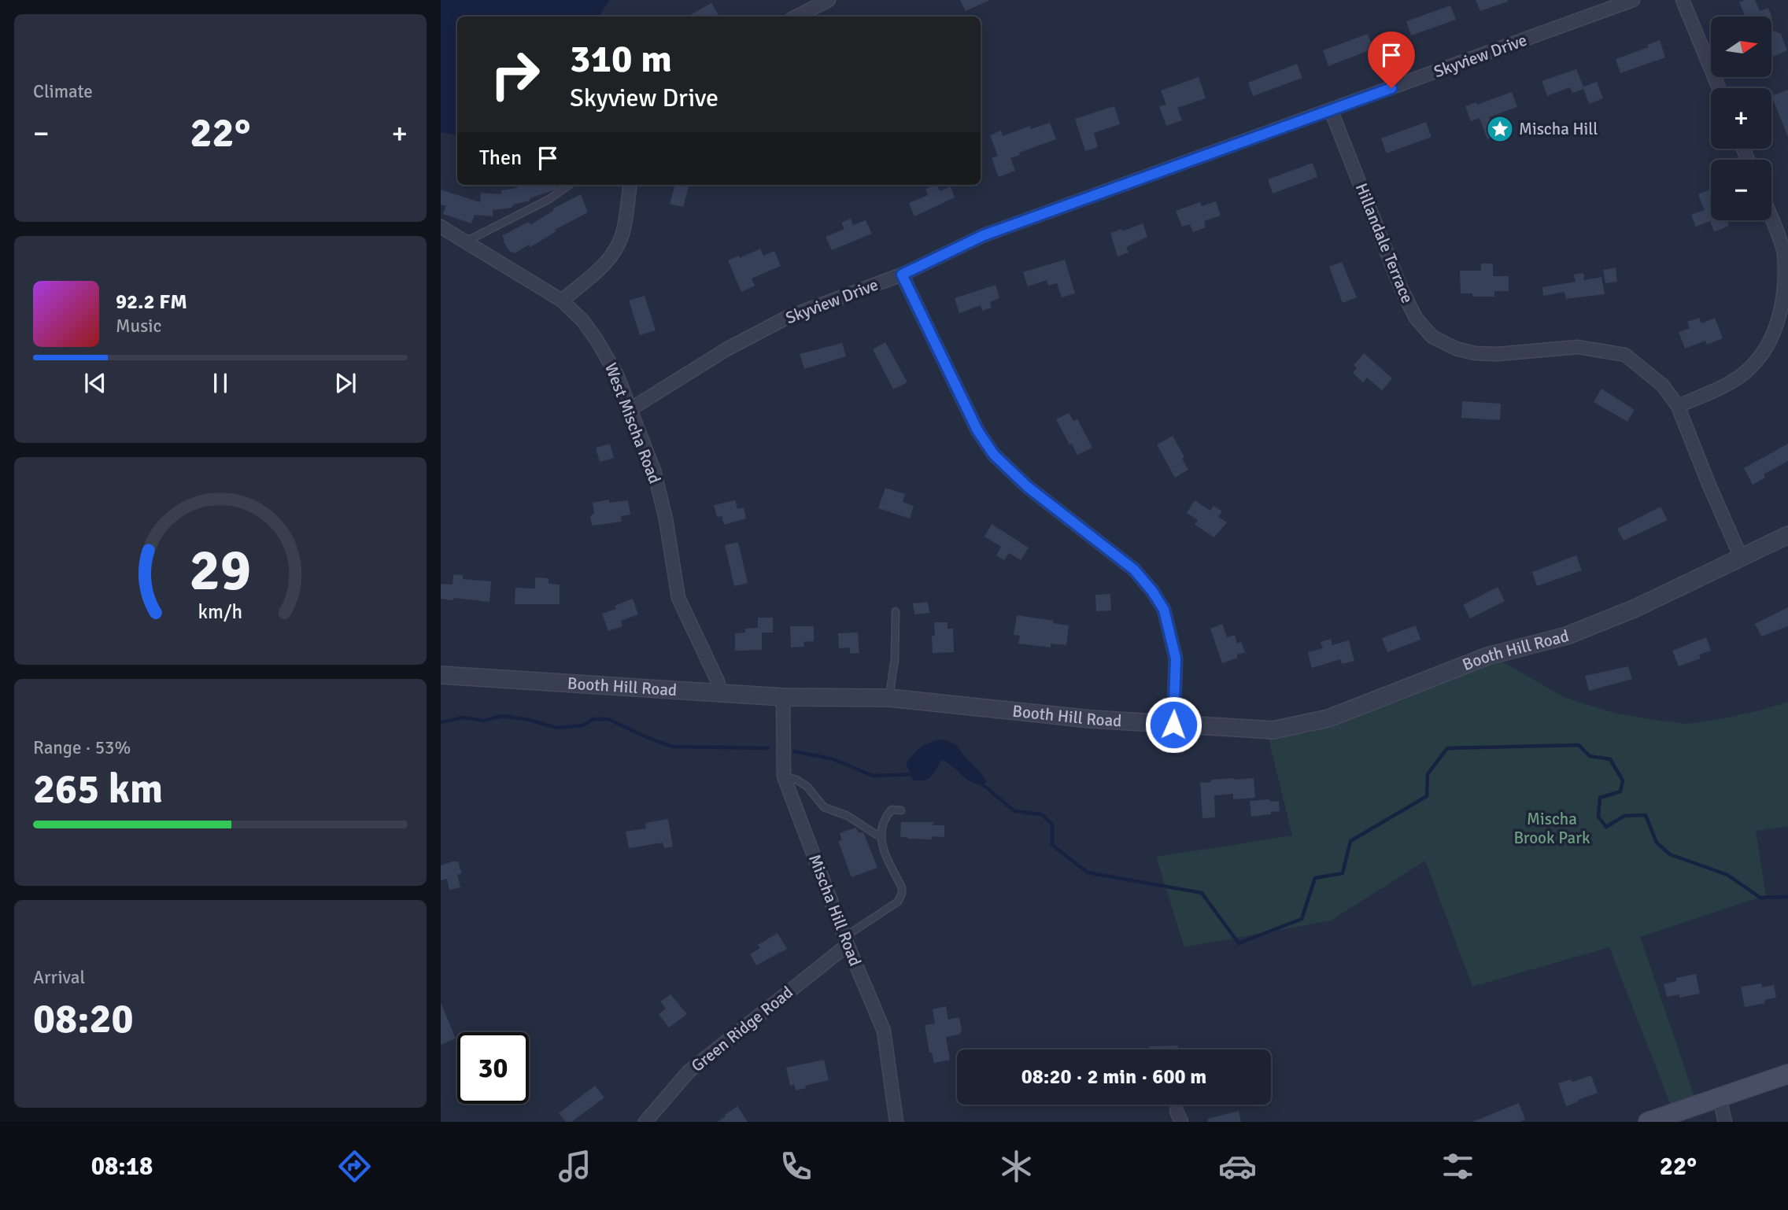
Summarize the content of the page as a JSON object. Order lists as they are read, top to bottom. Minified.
{"streets":{"street":["Skyview Drive","Hillandale Terrace","West Mischa Road","Booth Hill Road","Mischa Hill Road","Green Ridge Road"]},"crossings":[["Skyview Drive","Hillandale Terrace"],["Skyview Drive","West Mischa Road"],["Hillandale Terrace","Booth Hill Road"],["West Mischa Road","Booth Hill Road"],["Booth Hill Road","Mischa Hill Road"],["Mischa Hill Road","Green Ridge Road"]],"parks":["Mischa Brook Park"],"places":{"place":["Mischa Hill"]},"north":"right","page":{"tile":["Climate",["Range · 53%","265 km"],["Arrival","08:20"]],"map_buttons":["+","−"],"turn":["310 m","Skyview Drive"],"heat":["−","22°","+"],"then":"Then","song":["92.2 FM","Music"],"limit":"30","trip":"08:20 · 2 min · 600 m","tabs":["08:18","22°"],"gauge":["29","km/h"]}}
